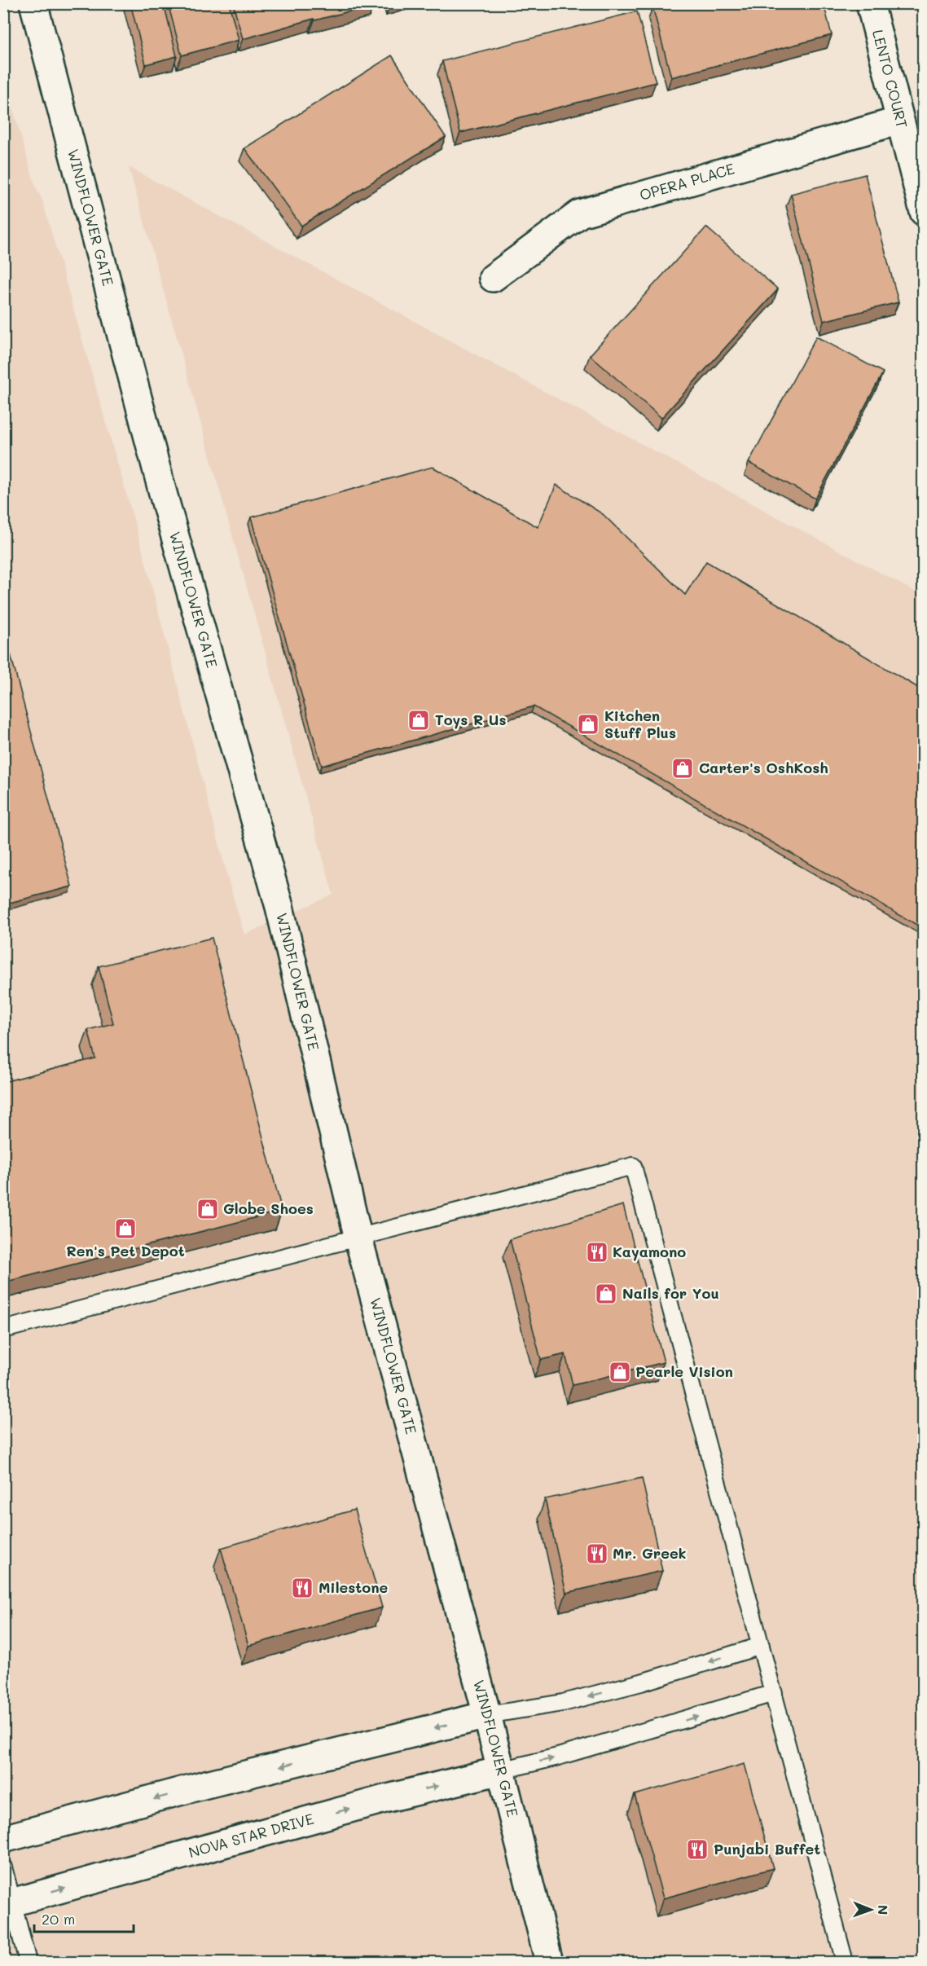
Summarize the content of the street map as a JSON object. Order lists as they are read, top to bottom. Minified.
{"streets":{"street":["LENTO COURT","OPERA PLACE","WINDFLOWER GATE","NOVA STAR DRIVE"]},"crossings":[["LENTO COURT","OPERA PLACE"],["WINDFLOWER GATE","NOVA STAR DRIVE"]],"places":{"shop":["Toys R Us","Kitchen Stuff Plus","Carter's OshKosh","Globe Shoes","Ren's Pet Depot","Nails for You","Pearle Vision"],"restaurant":["Kayamono","Mr. Greek","Milestone","Punjabi Buffet"]},"scale_bar":"20 m","north":"right"}
